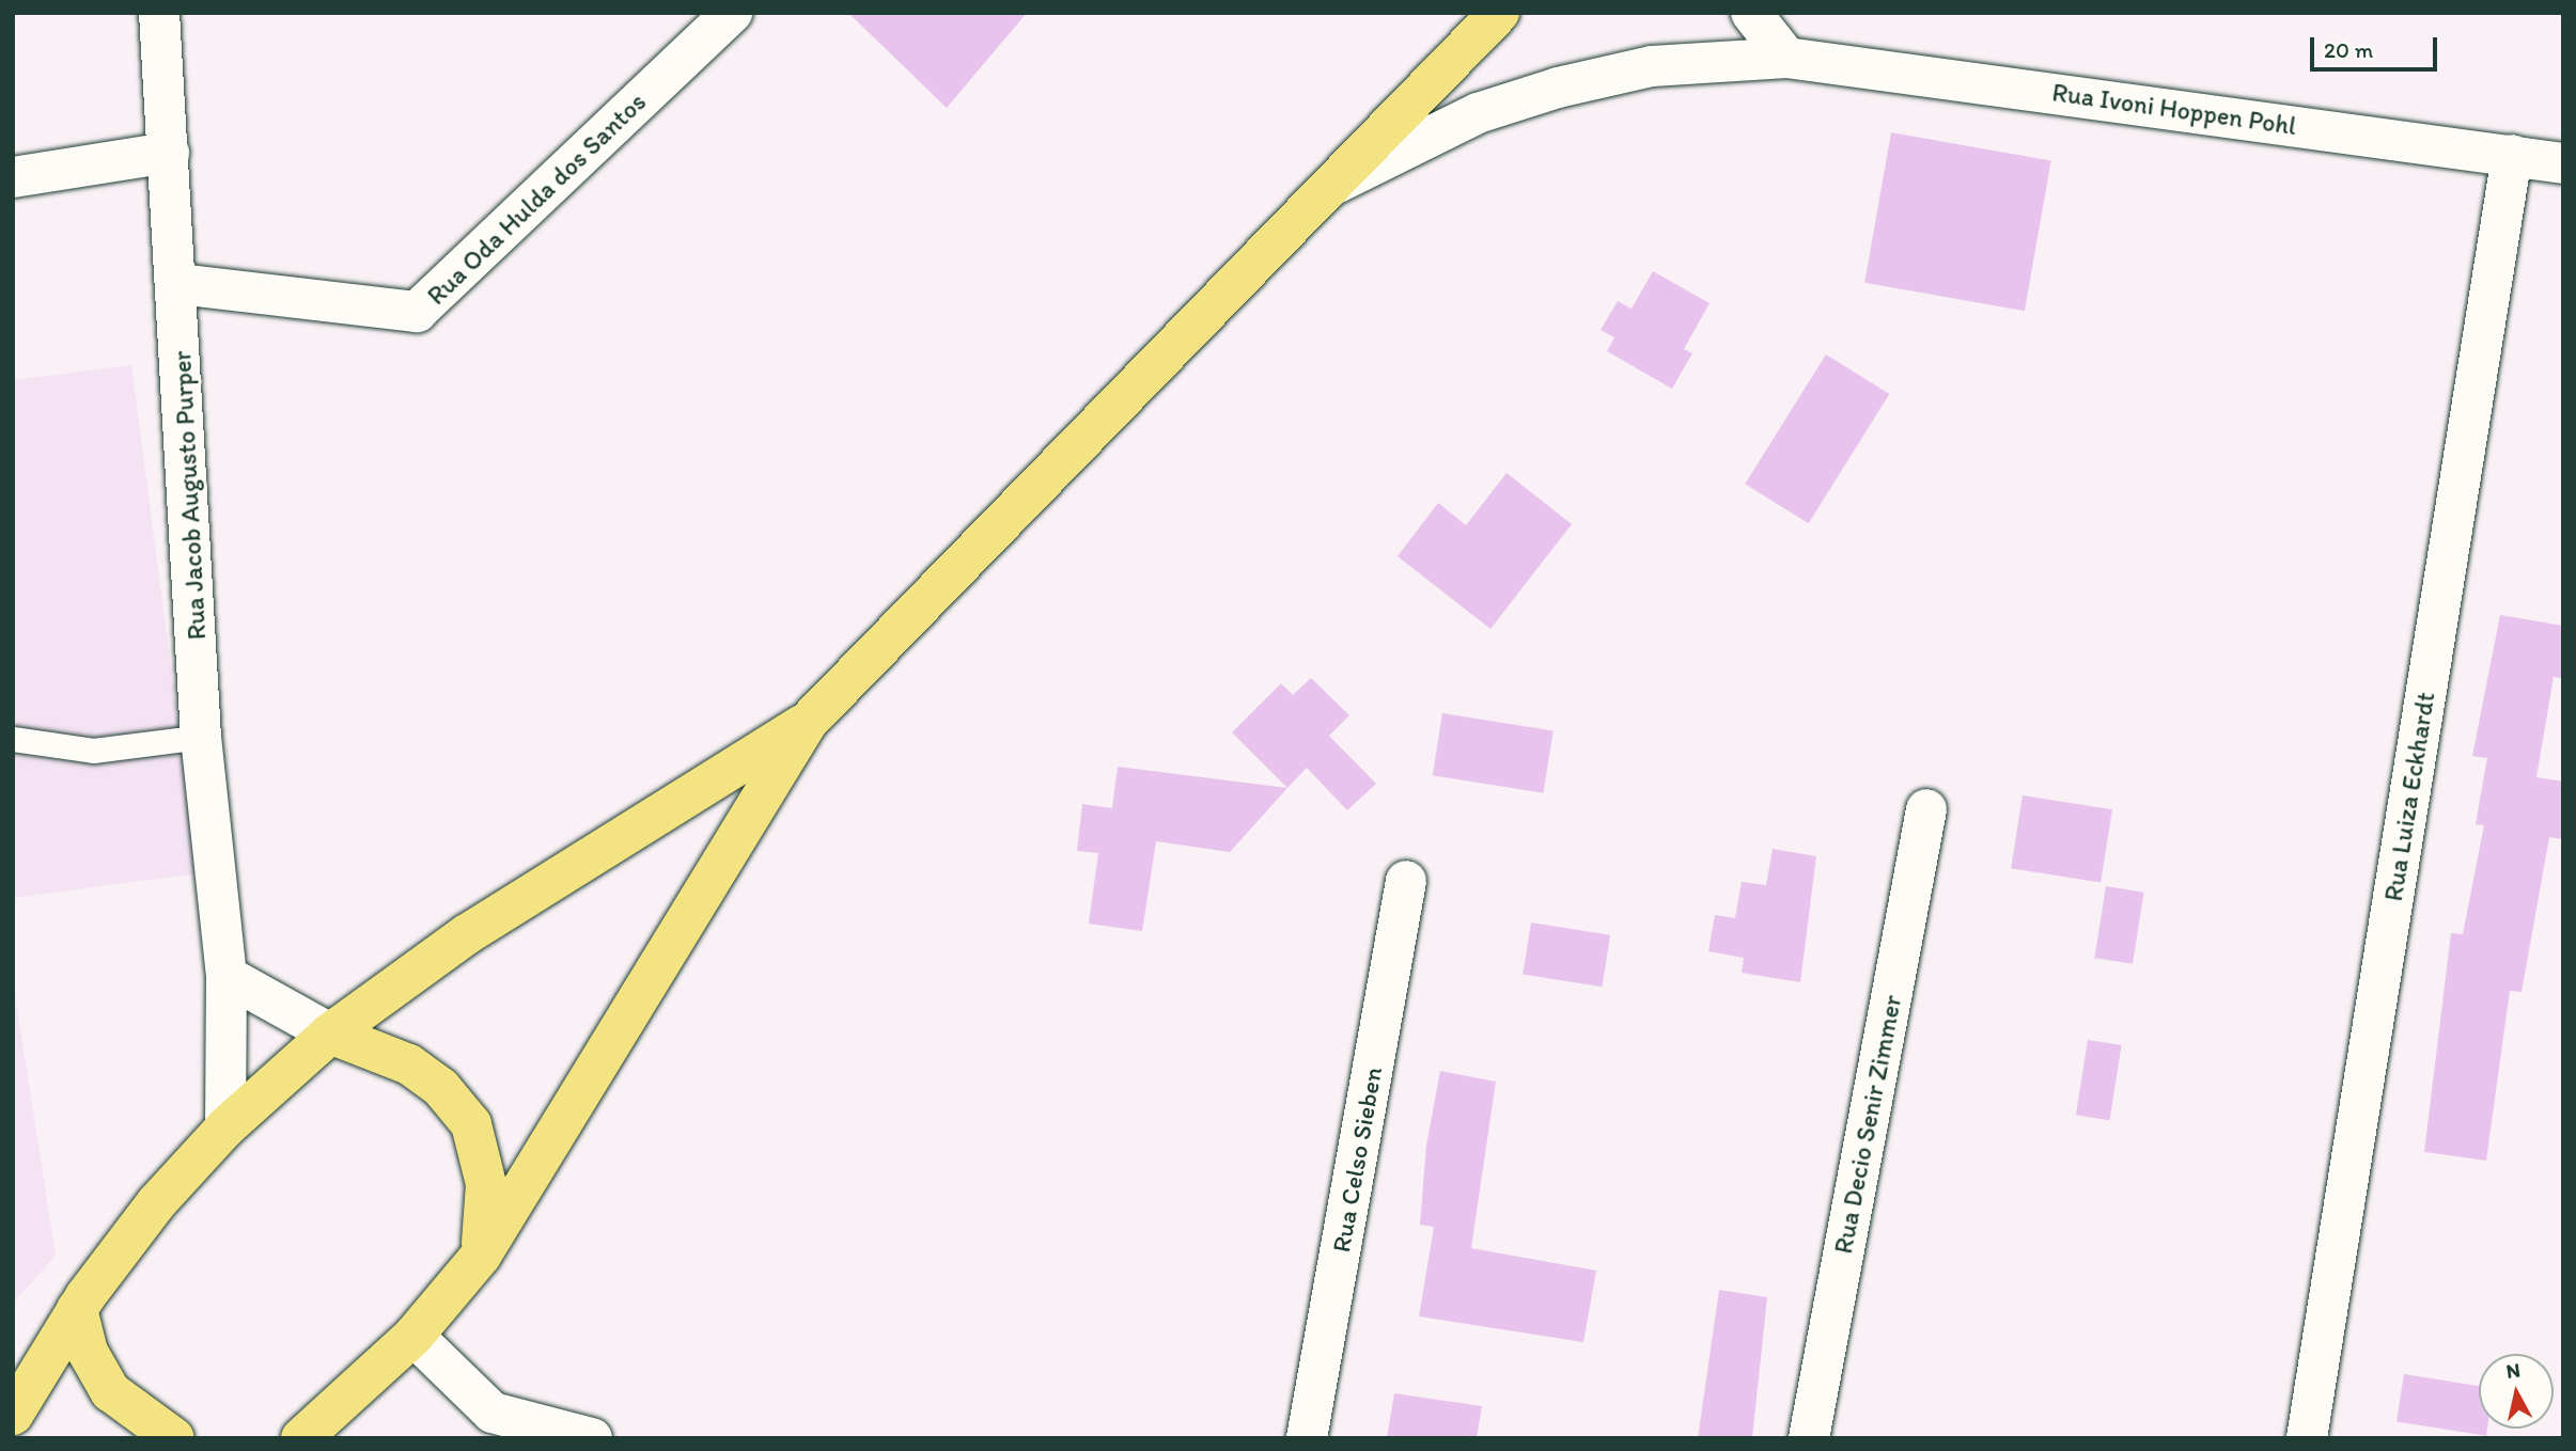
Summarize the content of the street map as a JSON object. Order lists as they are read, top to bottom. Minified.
{"streets":{"street":["Rua Ivoni Hoppen Pohl","Rua Oda Hulda dos Santos","Rua Jacob Augusto Purper","Rua Luiza Eckhardt","Rua Decio Senir Zimmer","Rua Celso Sieben"]},"crossings":[["Rua Ivoni Hoppen Pohl","Rua Luiza Eckhardt"],["Rua Oda Hulda dos Santos","Rua Jacob Augusto Purper"]],"scale_bar":"20 m","north":"top"}
